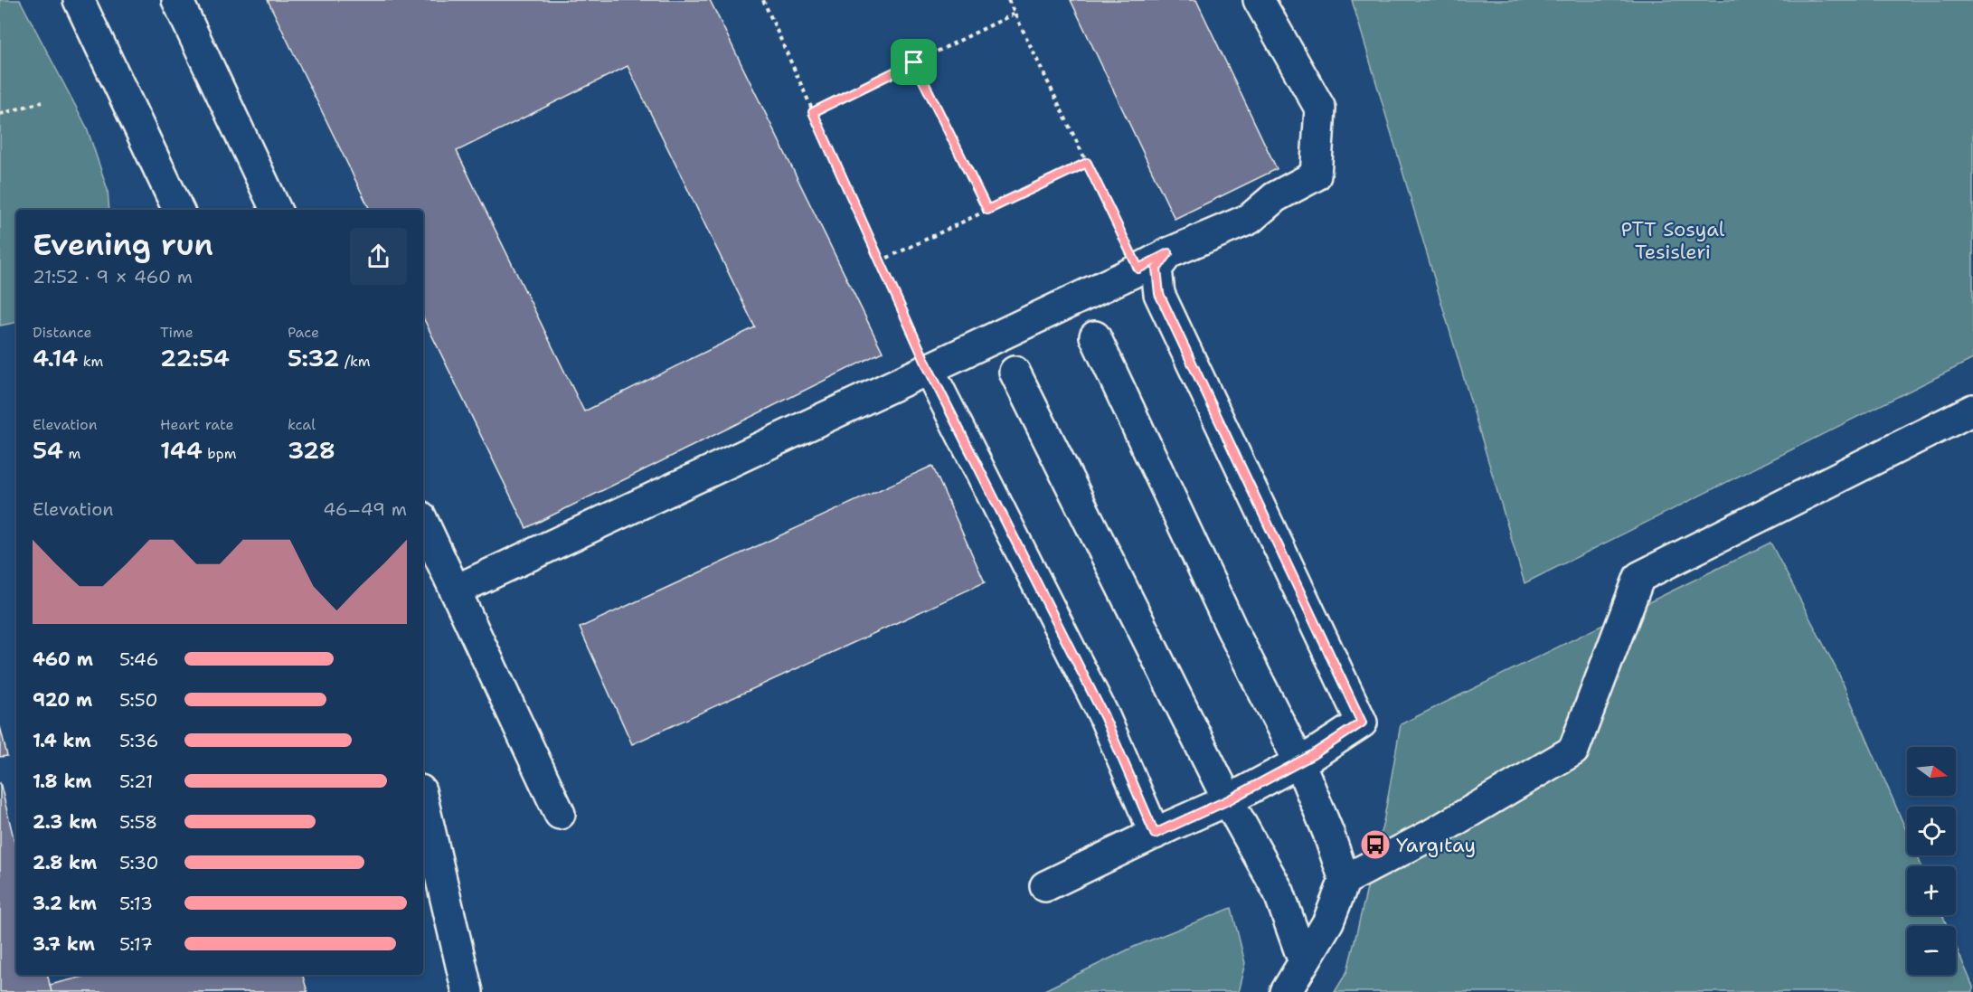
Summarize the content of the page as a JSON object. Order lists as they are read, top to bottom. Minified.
{"parks":["PTT Sosyal Tesisleri"],"places":{"bus stop":["Yargıtay"]},"north":"right","page":{"heading":["Evening run","21:52 · 9 × 460 m"],"stats":[["Distance","4.14 km"],["Time","22:54"],["Pace","5:32 /km"],["Elevation","54 m"],["Heart rate","144 bpm"],["kcal","328"]],"chart":["Elevation","46–49 m"],"list":[{"name":"460 m","note":"5:46"},{"name":"920 m","note":"5:50"},{"name":"1.4 km","note":"5:36"},{"name":"1.8 km","note":"5:21"},{"name":"2.3 km","note":"5:58"},{"name":"2.8 km","note":"5:30"},{"name":"3.2 km","note":"5:13"},{"name":"3.7 km","note":"5:17"}],"map_buttons":["+","−"]}}
